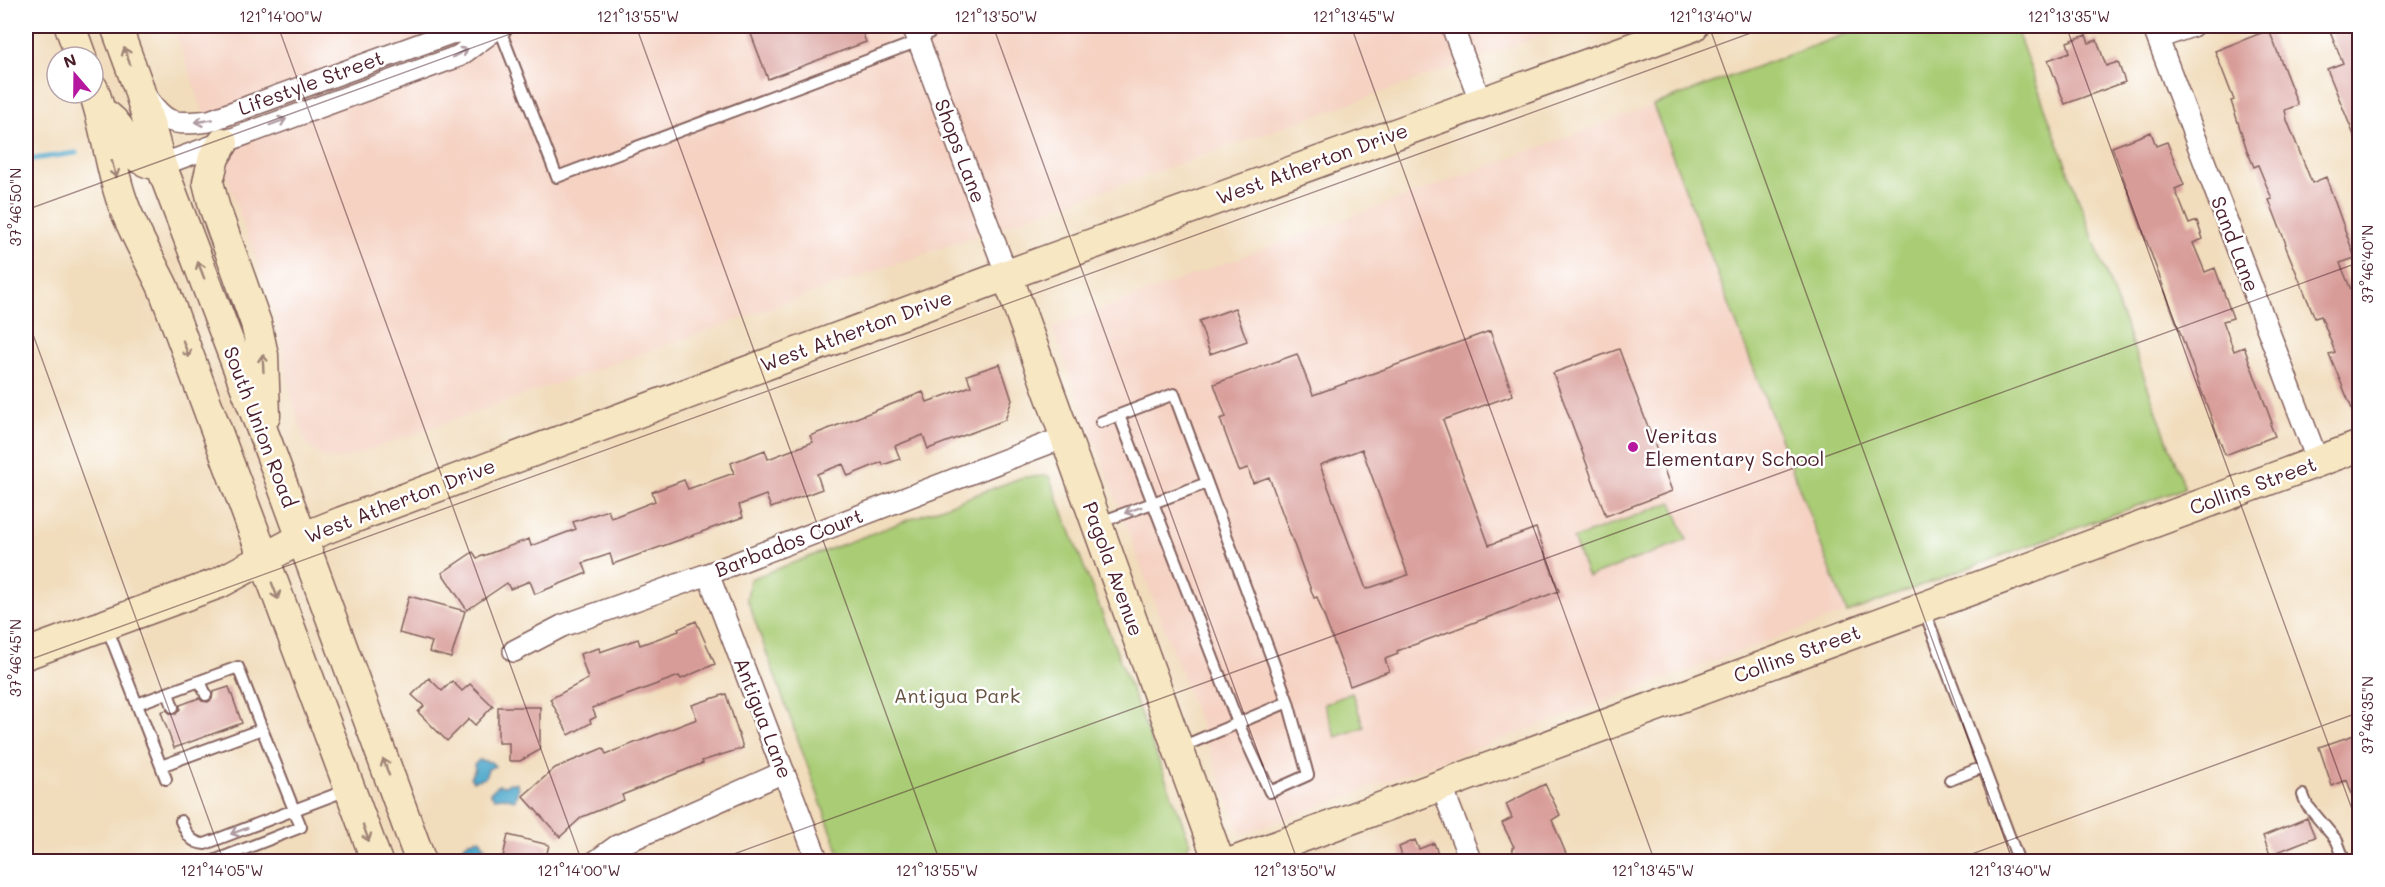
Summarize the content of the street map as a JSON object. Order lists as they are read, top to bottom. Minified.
{"streets":{"street":["Lifestyle Street","Shops Lane","West Atherton Drive","Sand Lane","South Union Road","Collins Street","Barbados Court","Pagola Avenue","Antigua Lane"]},"crossings":[["Lifestyle Street","South Union Road"],["Shops Lane","West Atherton Drive"],["Shops Lane","Pagola Avenue"],["West Atherton Drive","South Union Road"],["West Atherton Drive","Pagola Avenue"],["Sand Lane","Collins Street"],["Barbados Court","Pagola Avenue"],["Barbados Court","Antigua Lane"]],"parks":["Antigua Park"],"places":["Veritas Elementary School"],"north":"top","coordinates":["121°14'00\"W","121°13'55\"W","121°13'50\"W","121°13'45\"W","121°13'40\"W","121°13'35\"W","37°46'50\"N","37°46'40\"N","37°46'45\"N","37°46'35\"N","121°14'05\"W"]}
